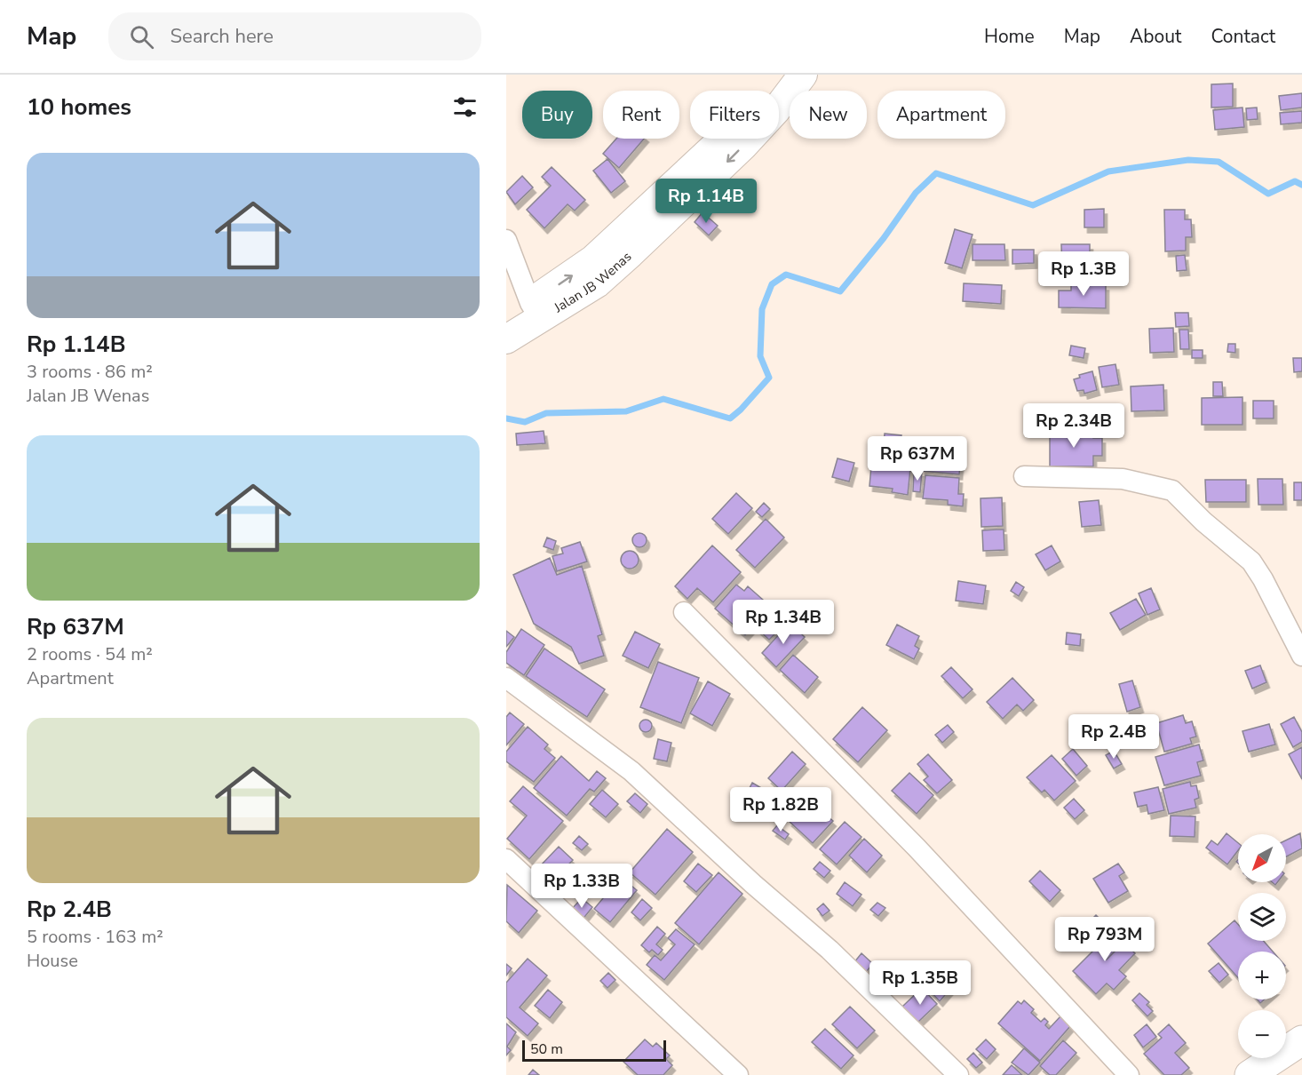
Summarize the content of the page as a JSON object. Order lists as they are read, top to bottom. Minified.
{"streets":{"main road":["Jalan JB Wenas"]},"scale_bar":"50 m","north":"bottom left","page":{"header":"Map","search":"Search here","nav":["Home","Map","About","Contact"],"heading":"10 homes","chip":["Buy","Rent","Filters","New","Apartment"],"list":[{"name":"Rp 1.14B","note":"3 rooms · 86 m² · Jalan JB Wenas"},{"name":"Rp 637M","note":"2 rooms · 54 m² · Apartment"},{"name":"Rp 2.4B","note":"5 rooms · 163 m² · House"}],"price":["Rp 1.14B","Rp 1.3B","Rp 2.34B","Rp 637M","Rp 1.34B","Rp 2.4B","Rp 1.82B","Rp 1.33B","Rp 793M","Rp 1.35B"],"map_buttons":["+","−"],"scale":"50 m"}}
